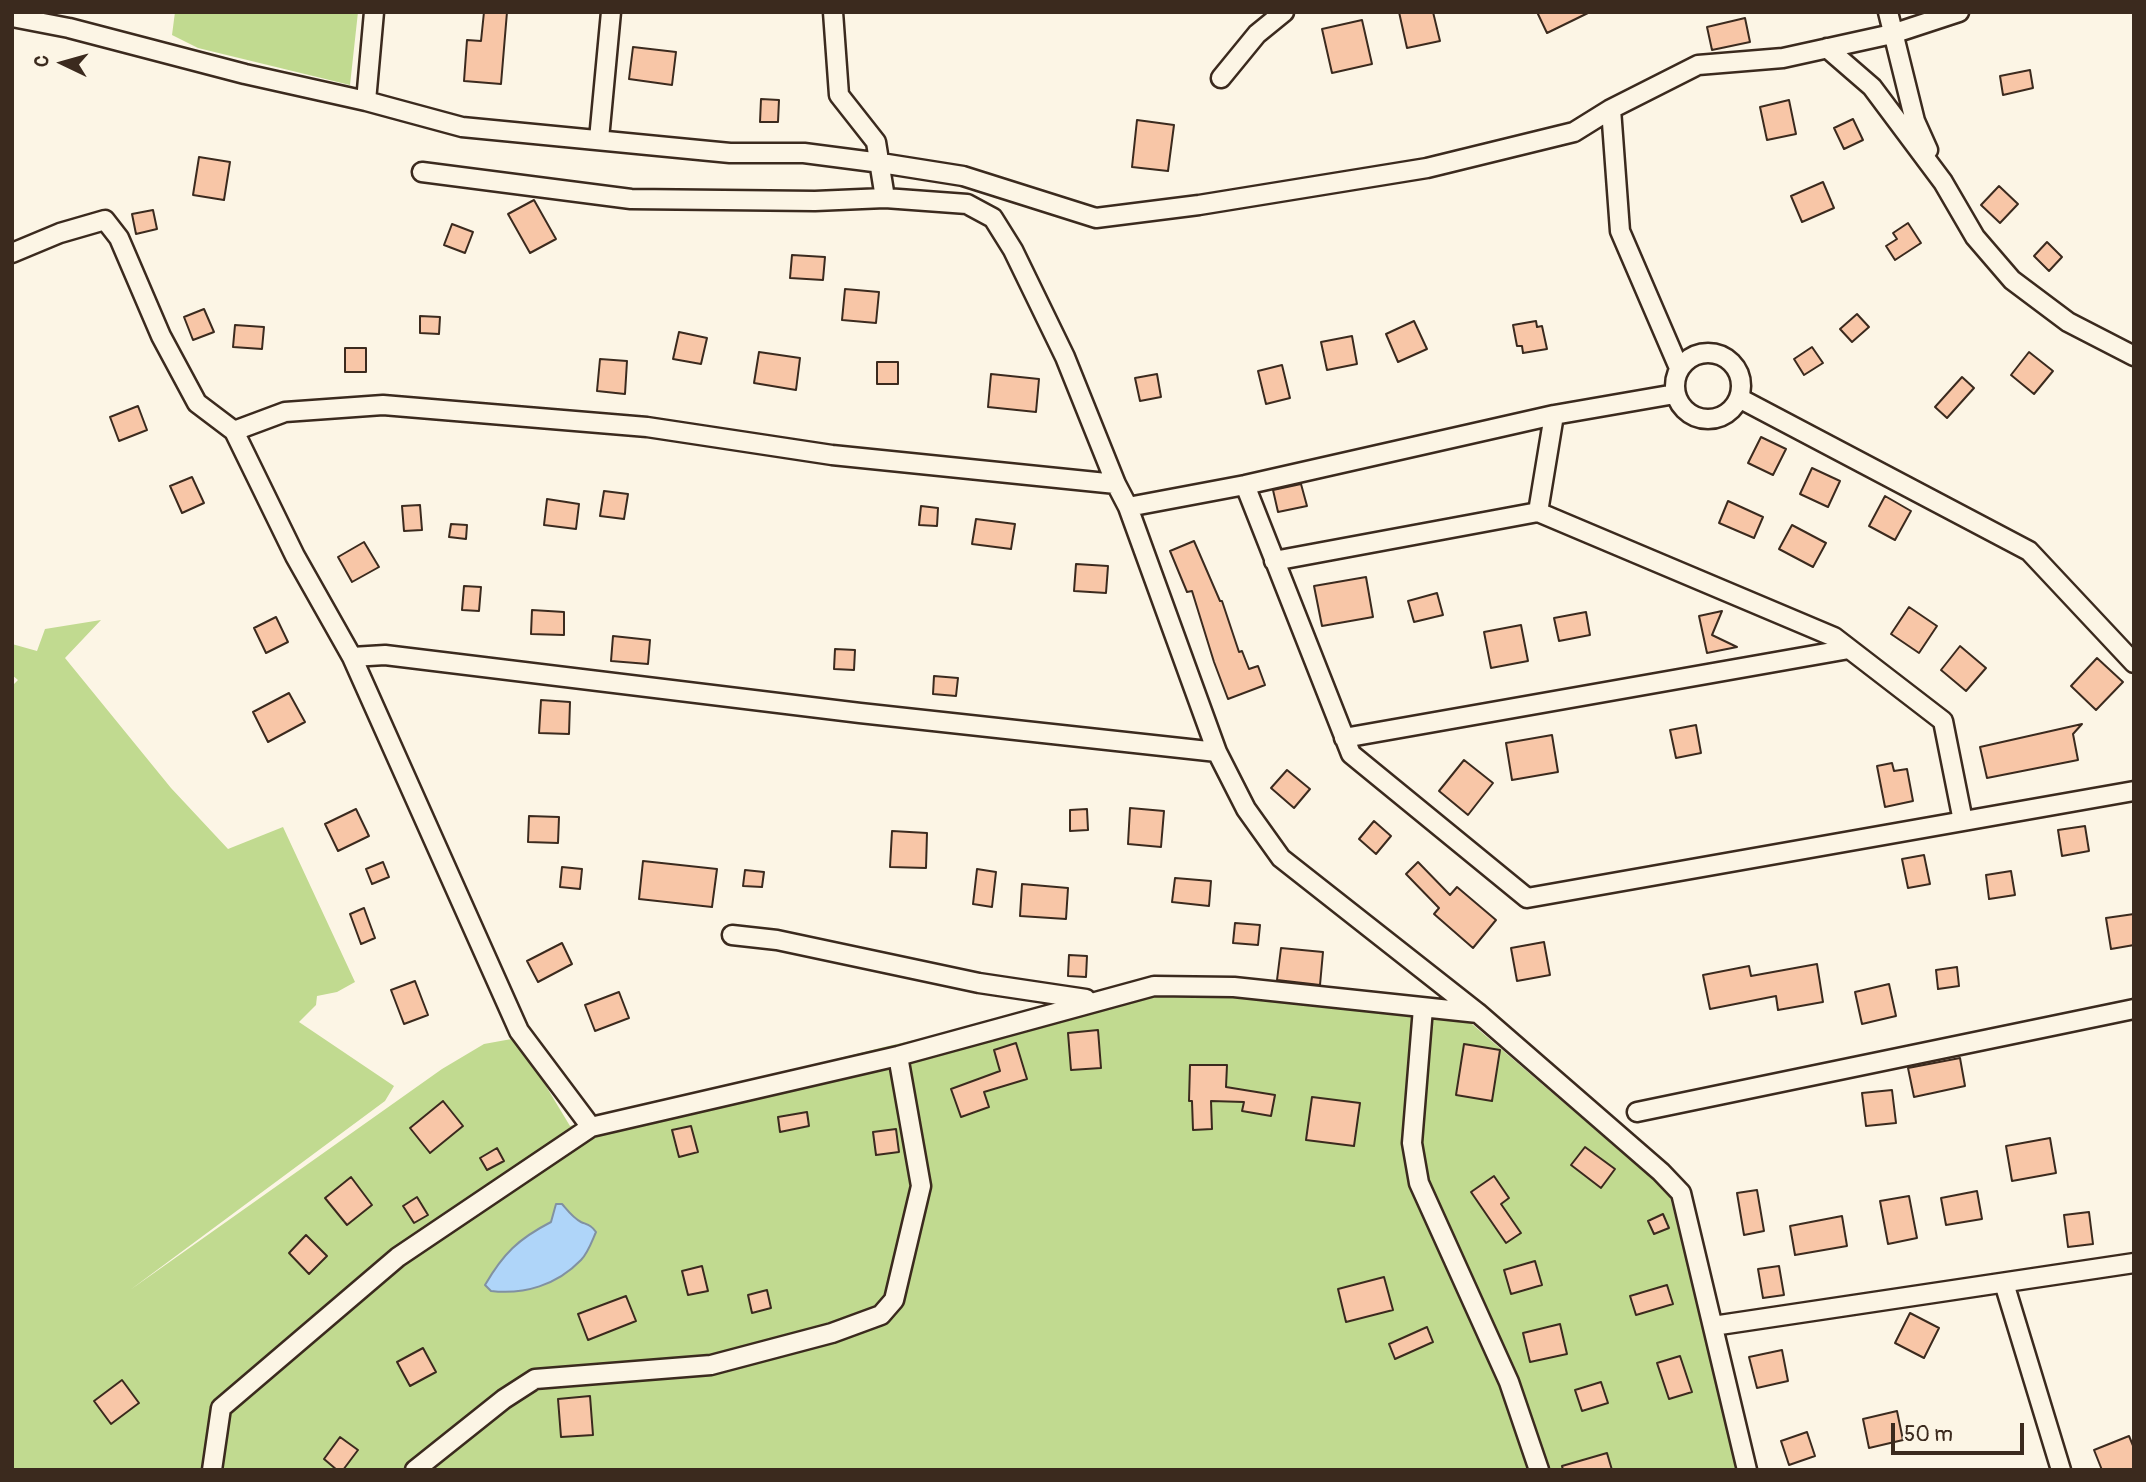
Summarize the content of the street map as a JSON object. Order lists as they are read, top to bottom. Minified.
{"scale_bar":"50 m","north":"left"}
